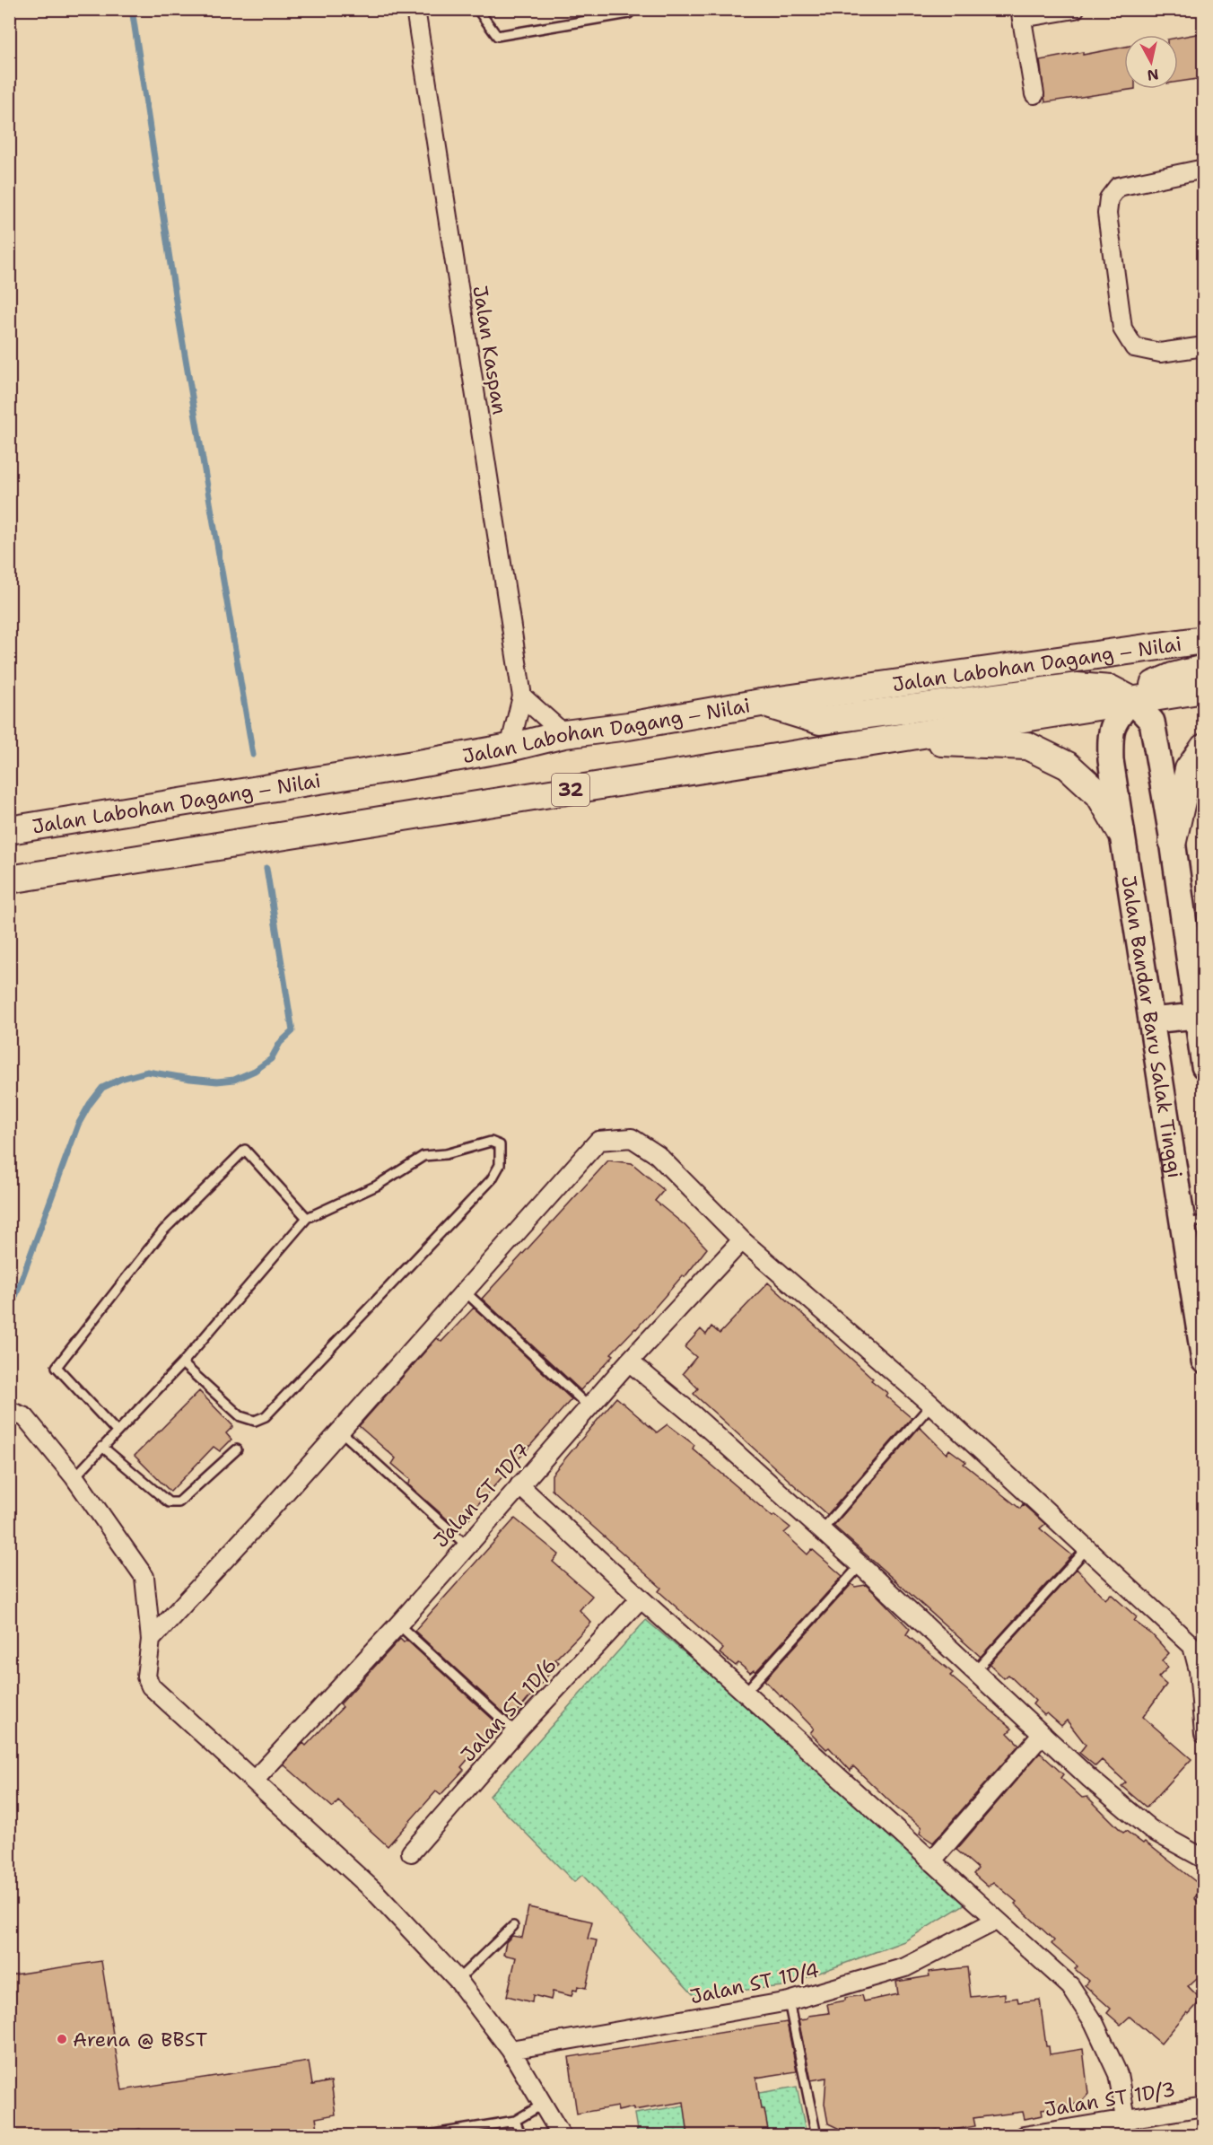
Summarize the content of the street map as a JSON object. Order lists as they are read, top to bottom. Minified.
{"streets":{"main road":["Jalan Labohan Dagang ‒ Nilai","32","Jalan Bandar Baru Salak Tinggi"],"street":["Jalan Kaspan","Jalan ST 1D/7","Jalan ST 1D/6","Jalan ST 1D/4","Jalan ST 1D/3"]},"crossings":[["32","Jalan Bandar Baru Salak Tinggi"]],"places":["Arena @ BBST"],"north":"bottom"}
